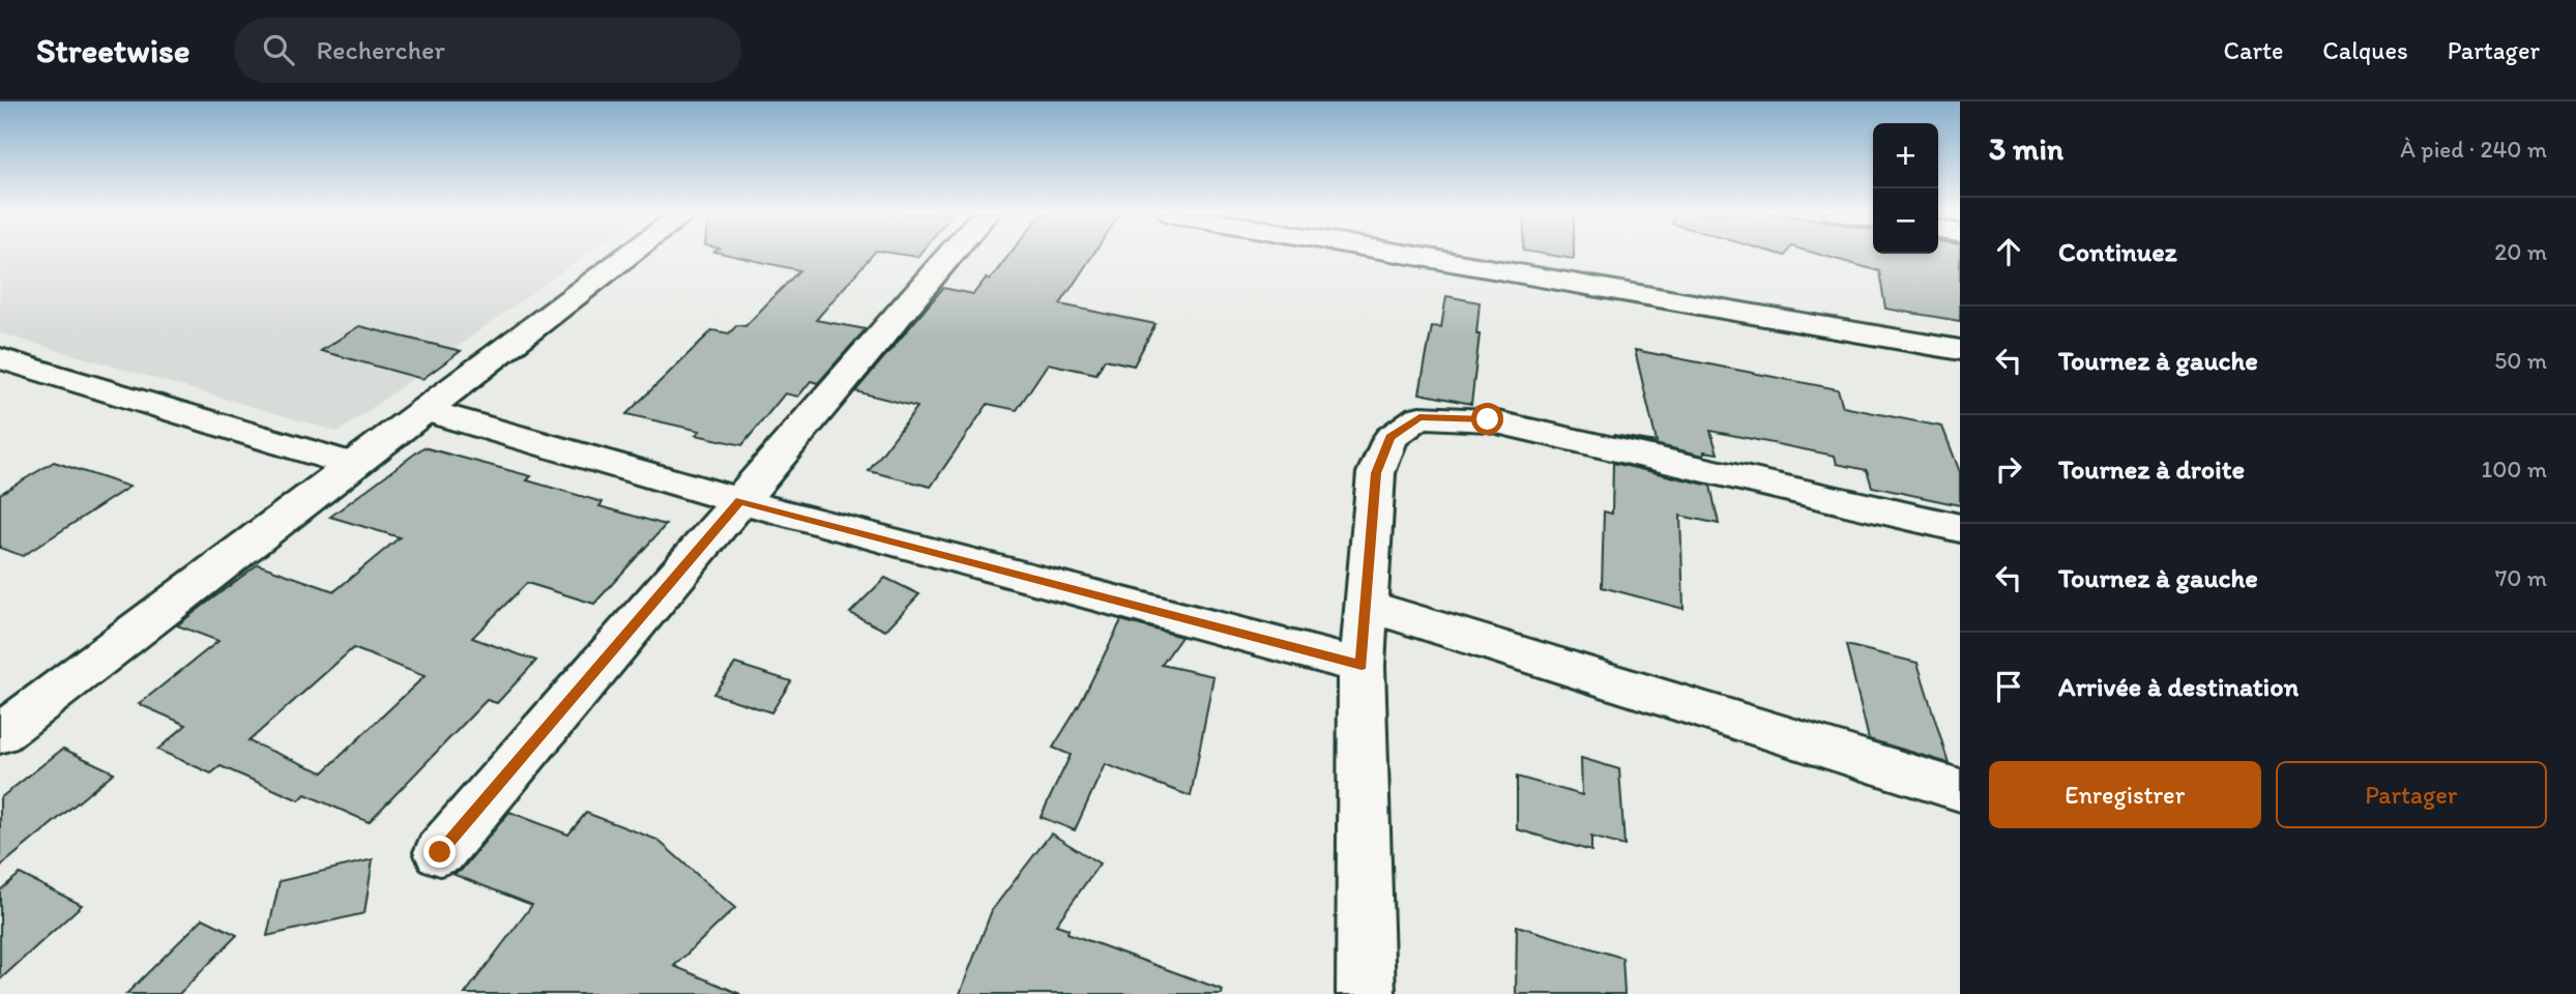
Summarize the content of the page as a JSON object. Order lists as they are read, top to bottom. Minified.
{"page":{"header":"Streetwise","search":"Rechercher","nav":["Carte","Calques","Partager"],"heading":["3 min","À pied · 240 m"],"map_buttons":["+","−"],"list":[["Continuez","20 m"],["Tournez à gauche","50 m"],["Tournez à droite","100 m"],["Tournez à gauche","70 m"],"Arrivée à destination"],"buttons":["Enregistrer","Partager"]}}
